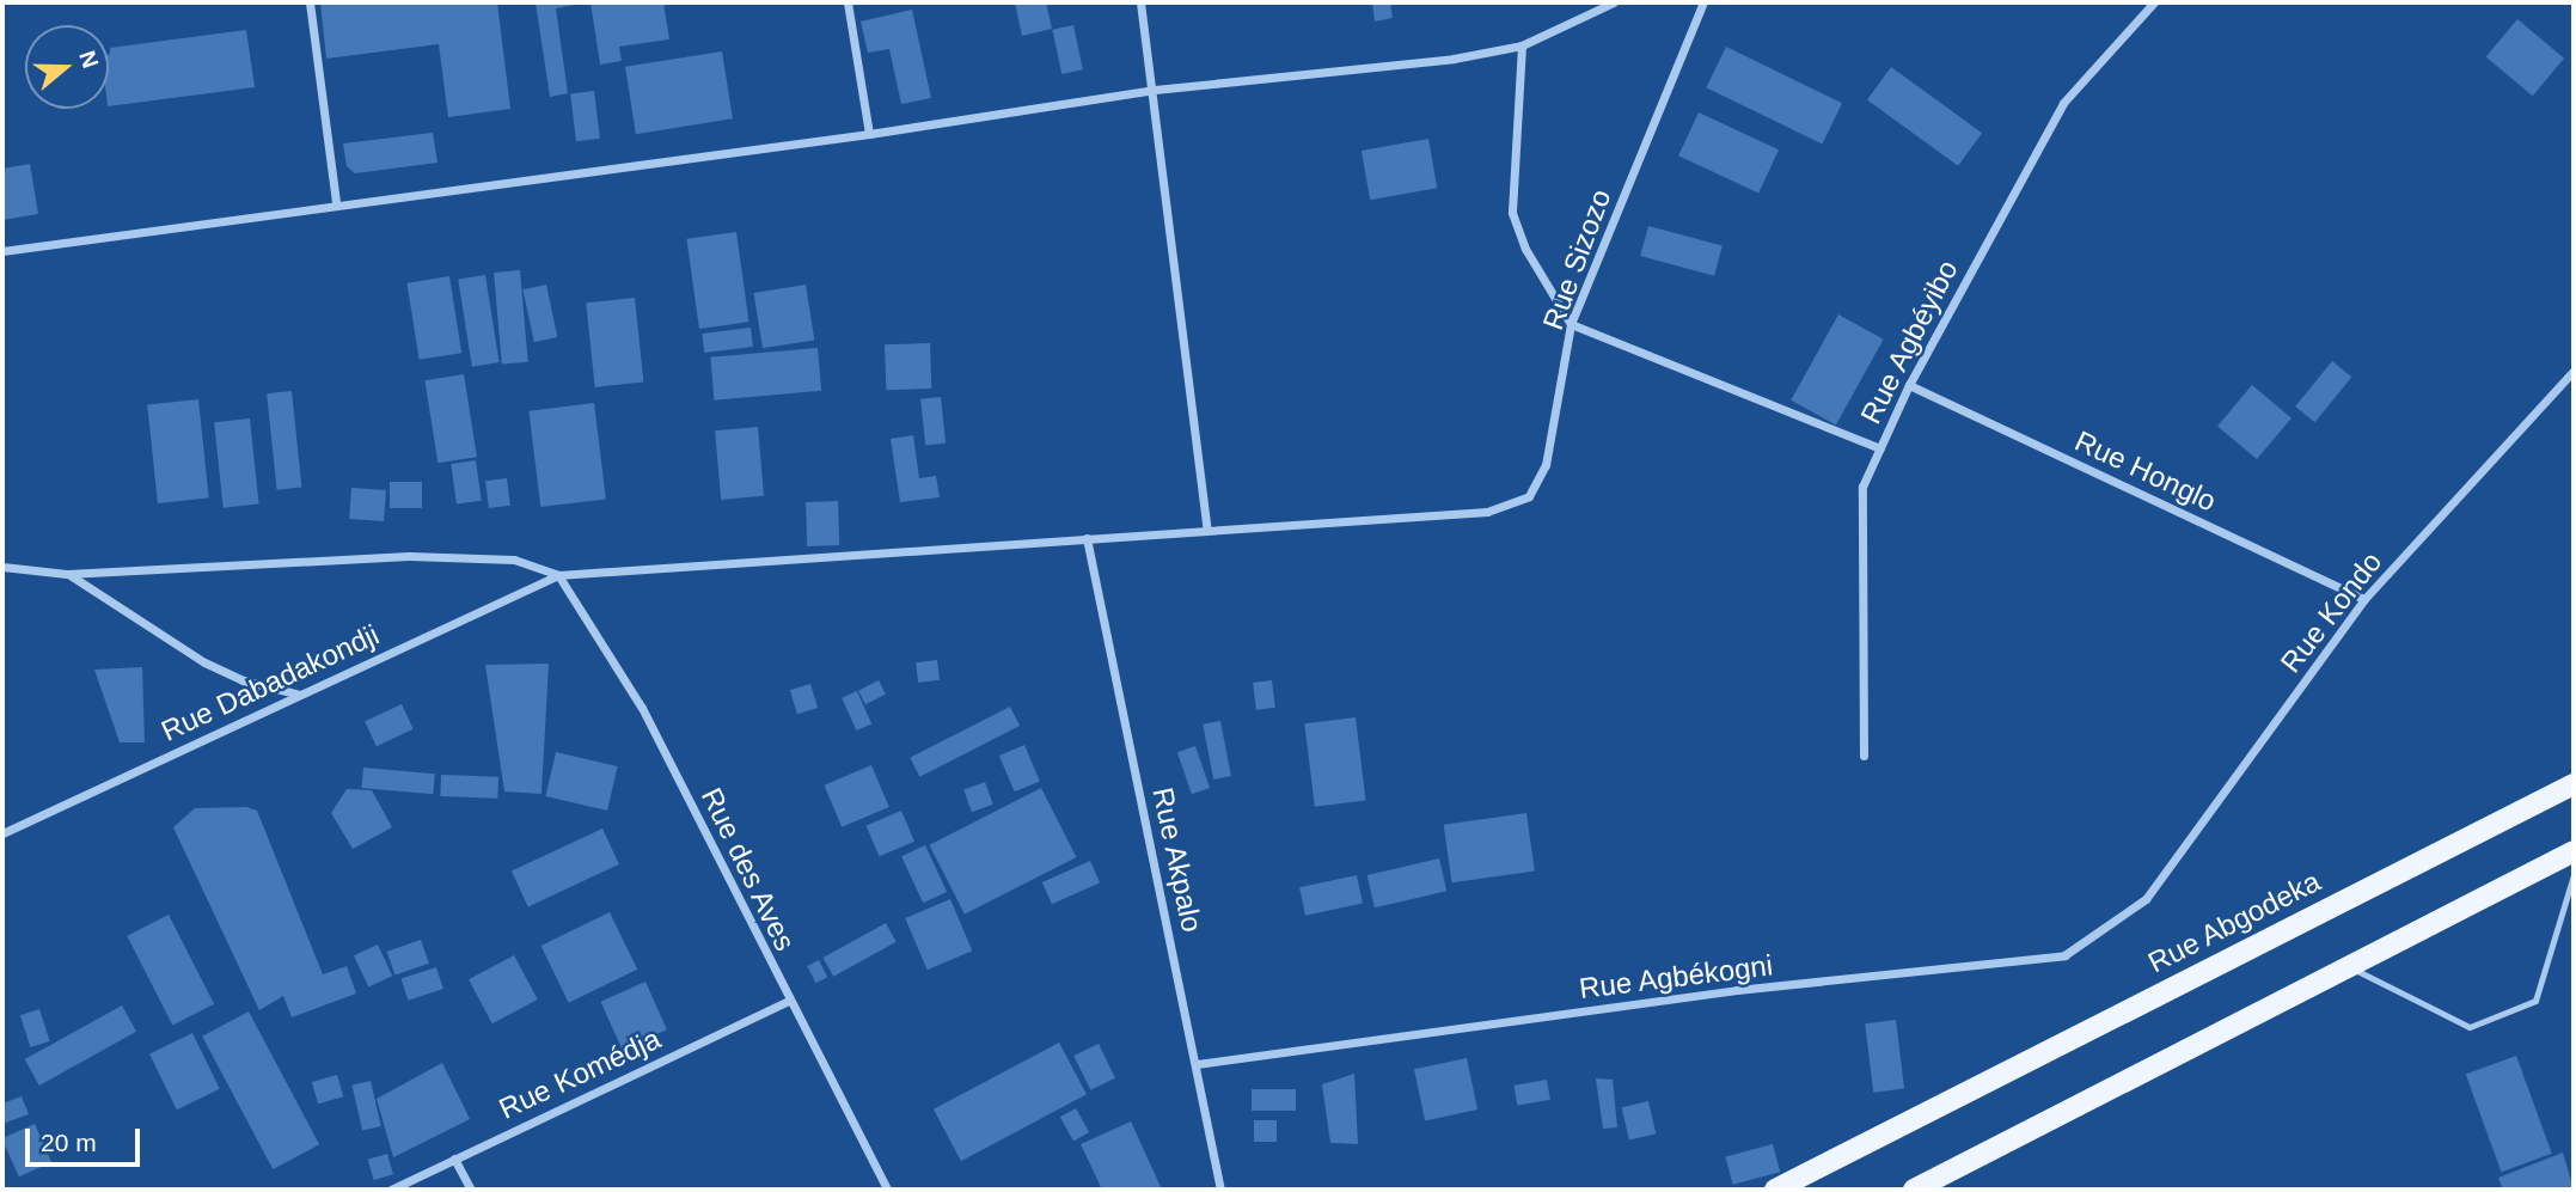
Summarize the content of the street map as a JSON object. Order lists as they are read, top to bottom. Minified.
{"streets":{"main road":["Rue Abgodeka"],"street":["Rue Sizozo","Rue Agbéyibo","Rue Honglo","Rue Kondo","Rue Dabadakondji","Rue Akpalo","Rue des Aves","Rue Agbékogni","Rue Komédja"]},"crossings":[["Rue Sizozo","Rue Dabadakondji"],["Rue Sizozo","Rue Akpalo"],["Rue Sizozo","Rue des Aves"],["Rue Agbéyibo","Rue Honglo"],["Rue Honglo","Rue Kondo"],["Rue Kondo","Rue Agbékogni"],["Rue Dabadakondji","Rue des Aves"],["Rue Akpalo","Rue Agbékogni"],["Rue des Aves","Rue Komédja"]],"scale_bar":"20 m","north":"right"}
